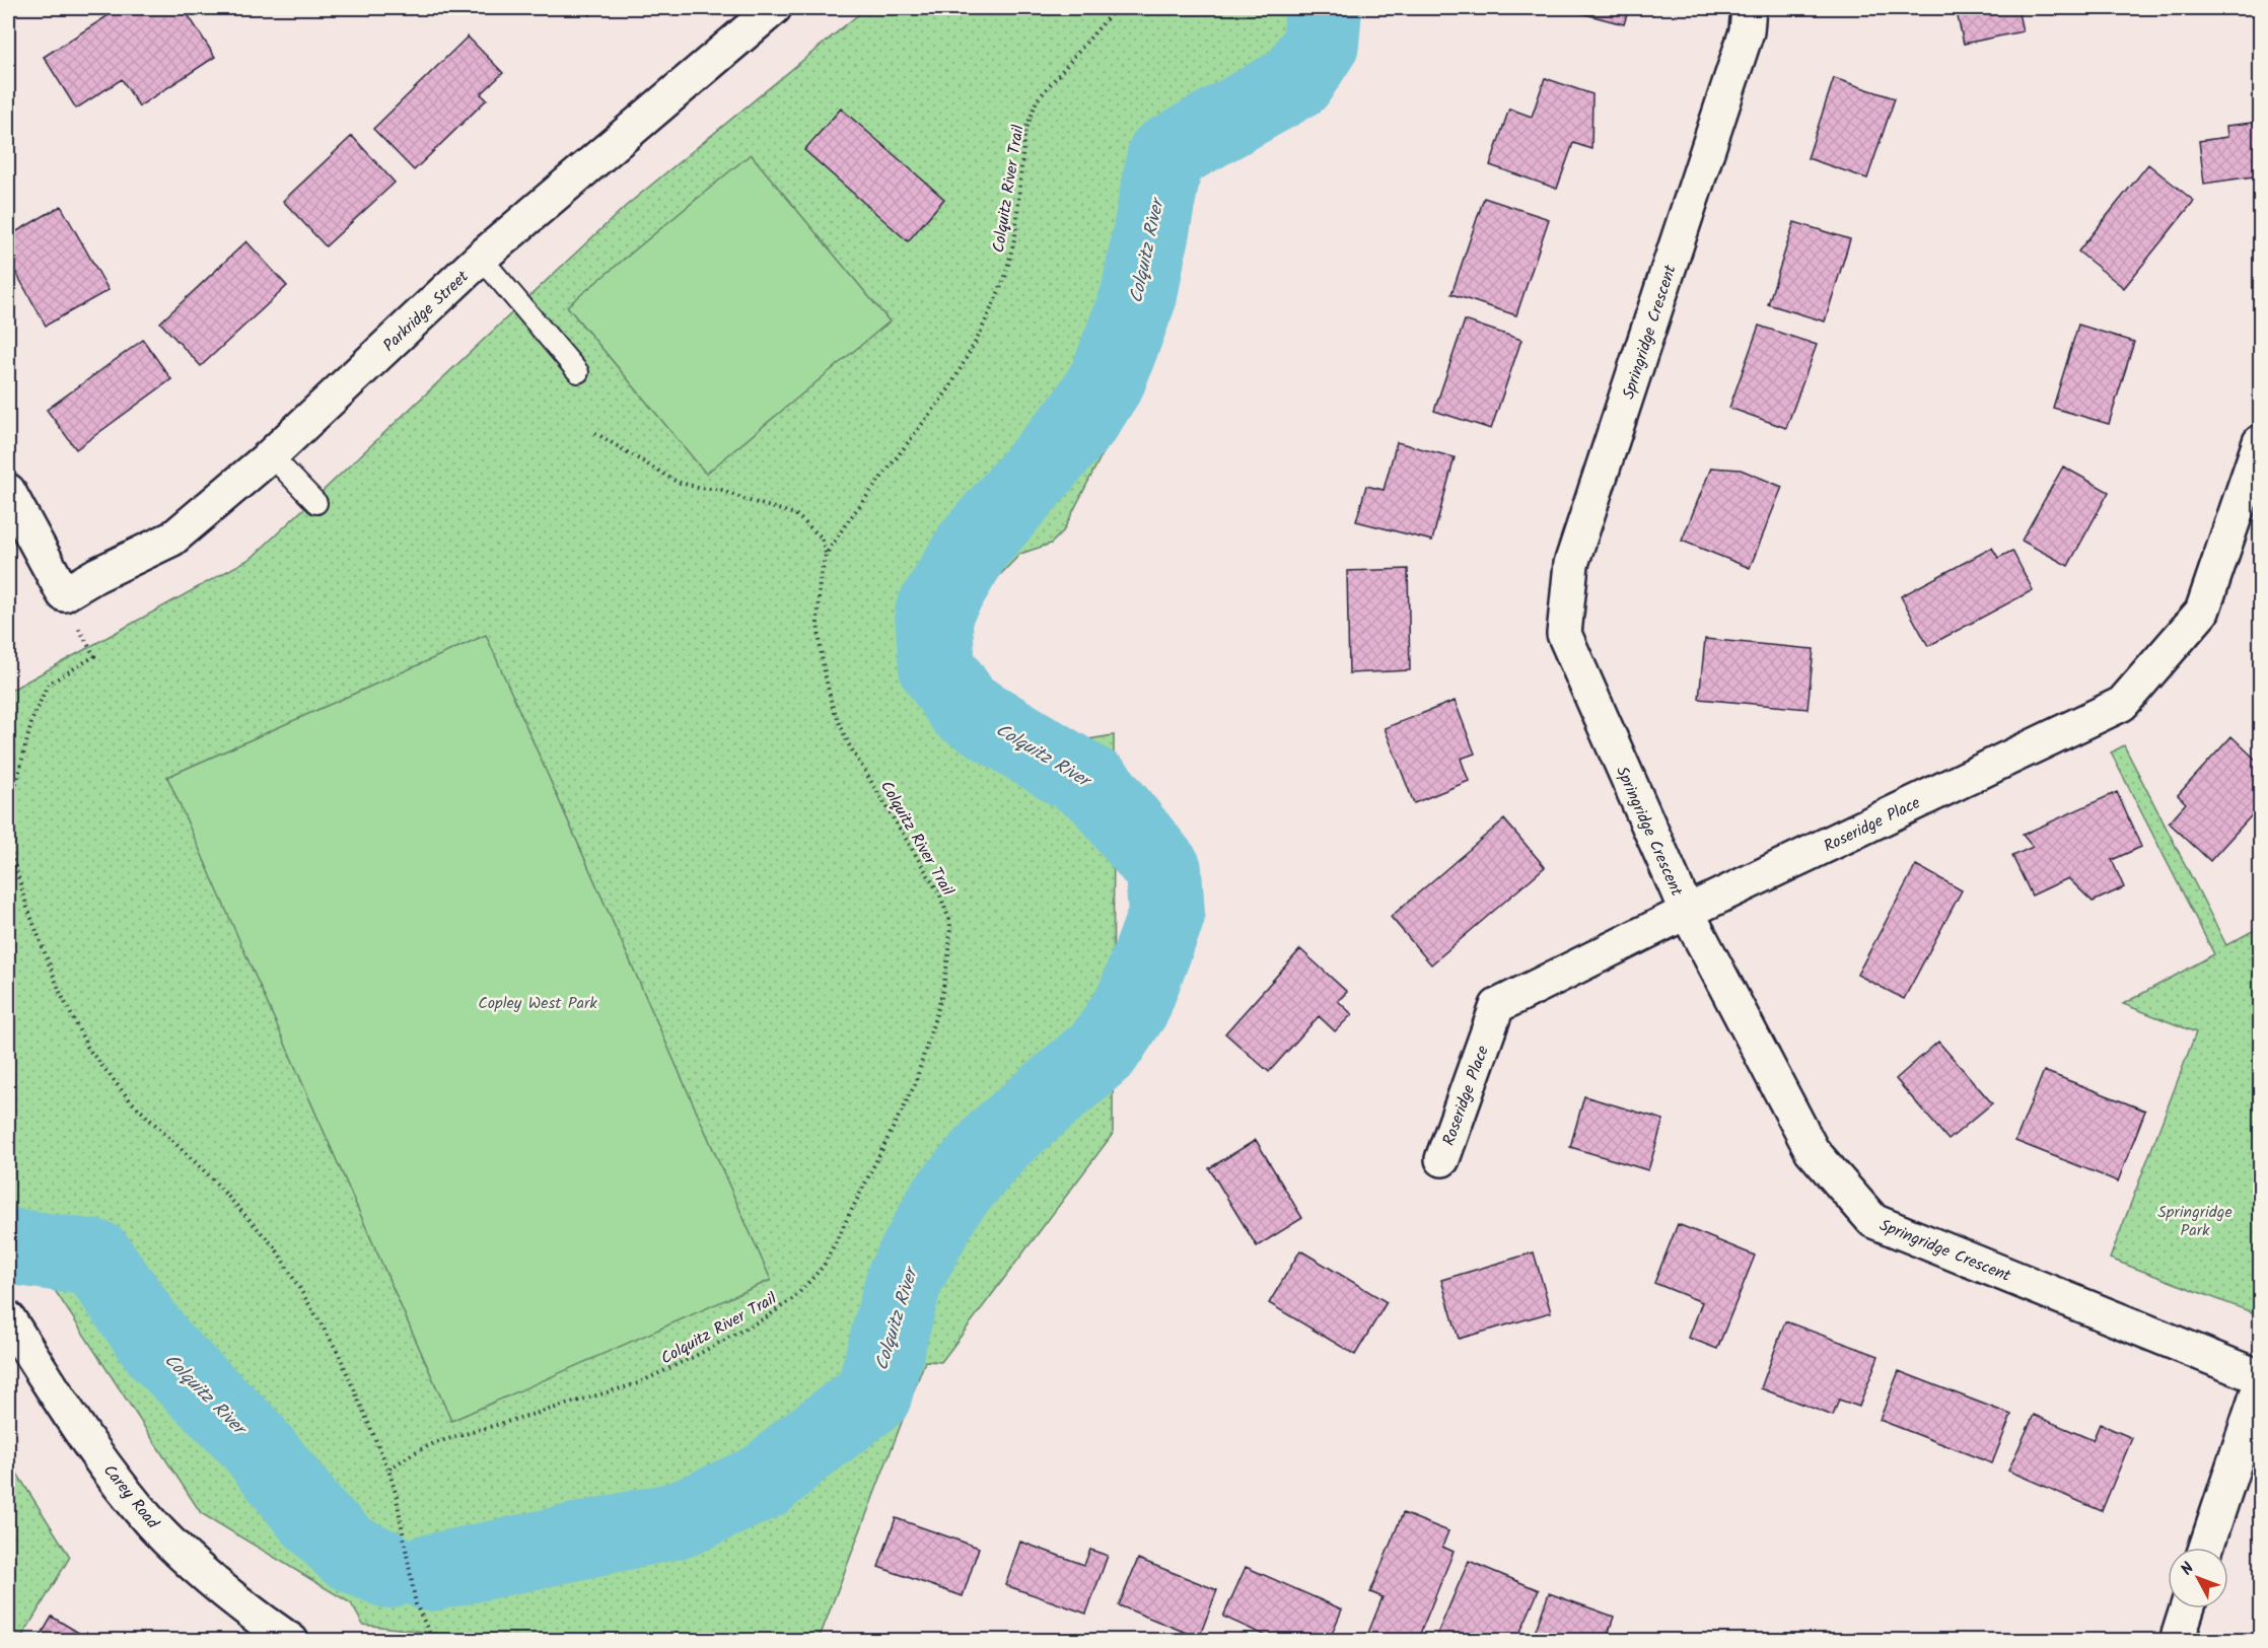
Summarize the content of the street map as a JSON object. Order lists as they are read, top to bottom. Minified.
{"streets":{"street":["Parkridge Street","Springridge Crescent","Roseridge Place","Carey Road"],"path":["Colquitz River Trail"]},"crossings":[["Springridge Crescent","Roseridge Place"]],"water":["Colquitz River"],"parks":["Copley West Park","Springridge Park"],"north":"top left"}
